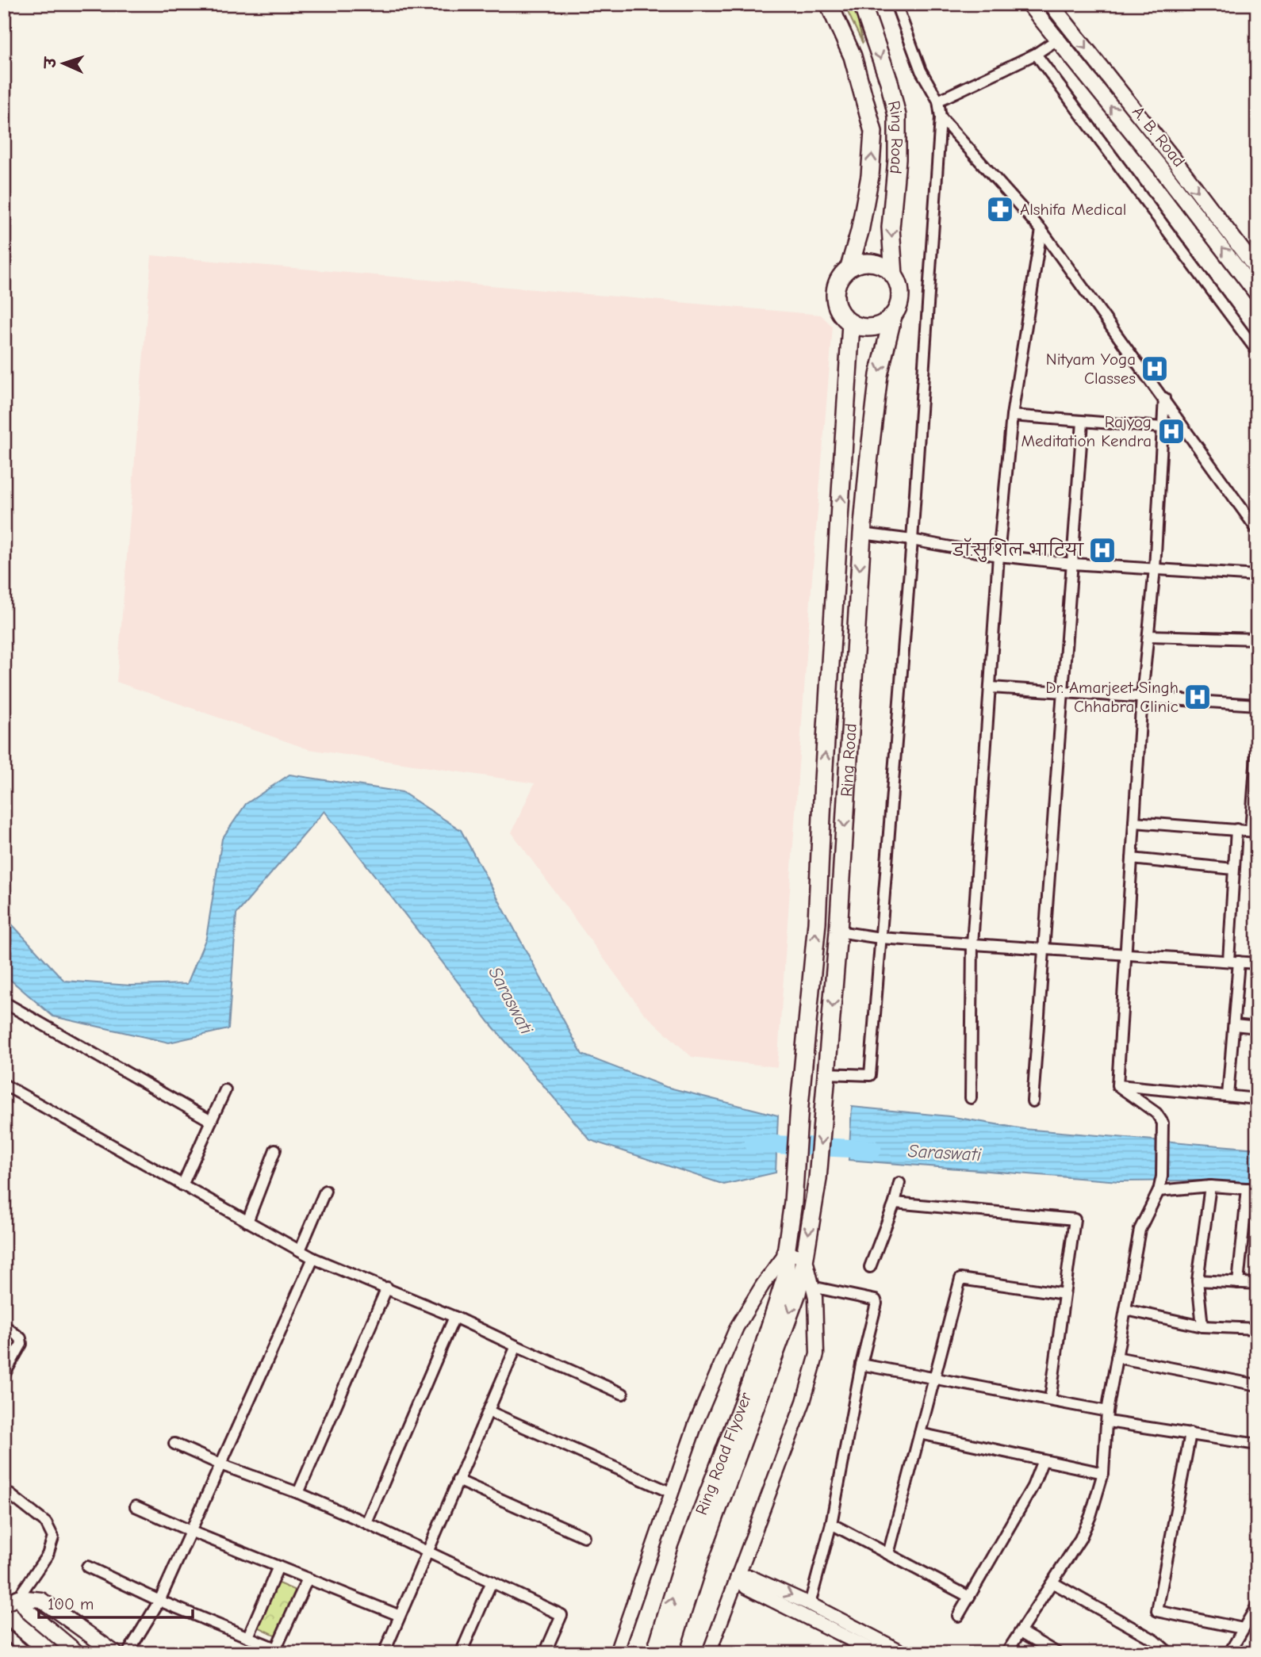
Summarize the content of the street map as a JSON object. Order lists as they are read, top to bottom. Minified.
{"streets":{"highway":["Ring Road","Ring Road Flyover"],"main road":["A. B. Road"]},"crossings":[["Ring Road","Ring Road Flyover"]],"one_way":["Ring Road"],"water":["Saraswati"],"places":{"pharmacy":["Alshifa Medical"],"hospital":["Nityam Yoga Classes","Rajyog Meditation Kendra","डॉ.सुशिल भाटिया","Dr. Amarjeet Singh Chhabra Clinic"]},"scale_bar":"100 m","north":"left"}
